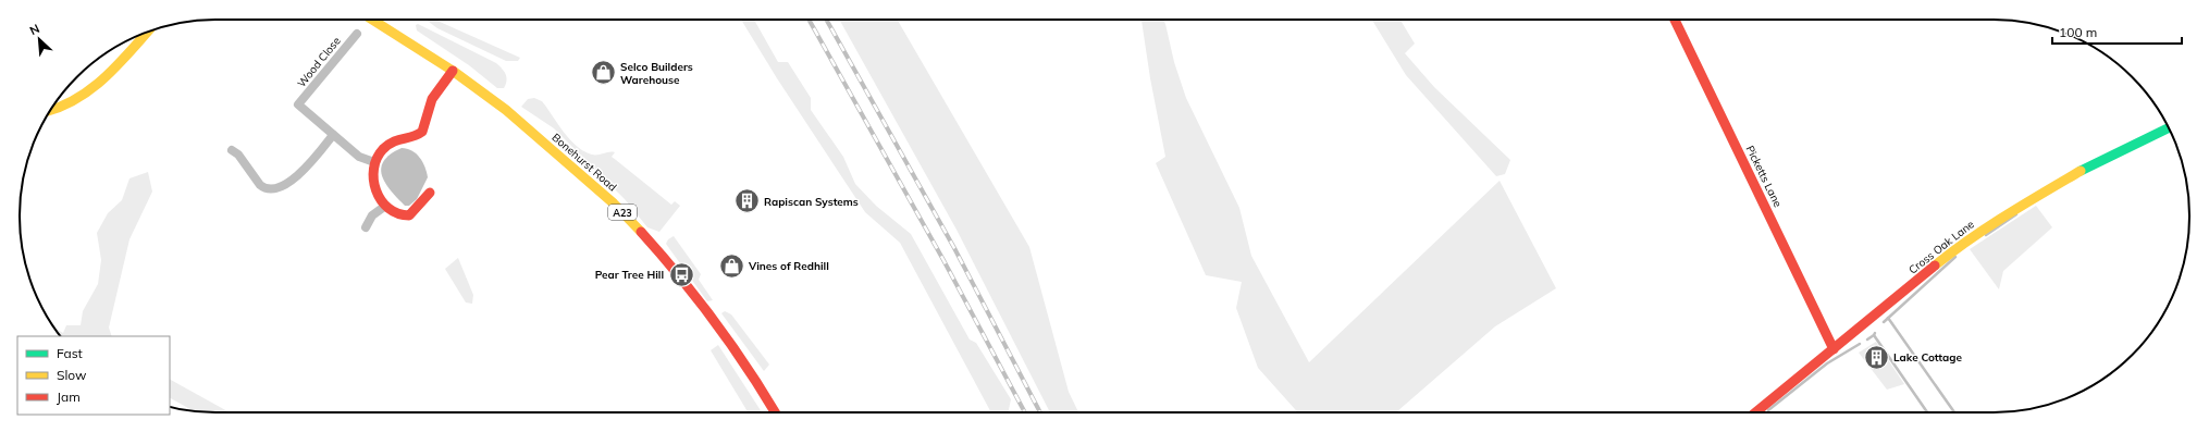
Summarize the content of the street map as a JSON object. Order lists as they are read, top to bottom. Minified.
{"streets":{"street":["Wood Close","Bonehurst Road","Picketts Lane","A23","Cross Oak Lane"]},"crossings":[["Picketts Lane","Cross Oak Lane"]],"places":{"shop":["Selco Builders Warehouse","Vines of Redhill"],"building":["Rapiscan Systems","Lake Cottage"],"bus stop":["Pear Tree Hill"]},"legend":["Fast","Slow","Jam"],"scale_bar":"100 m","north":"top left"}
